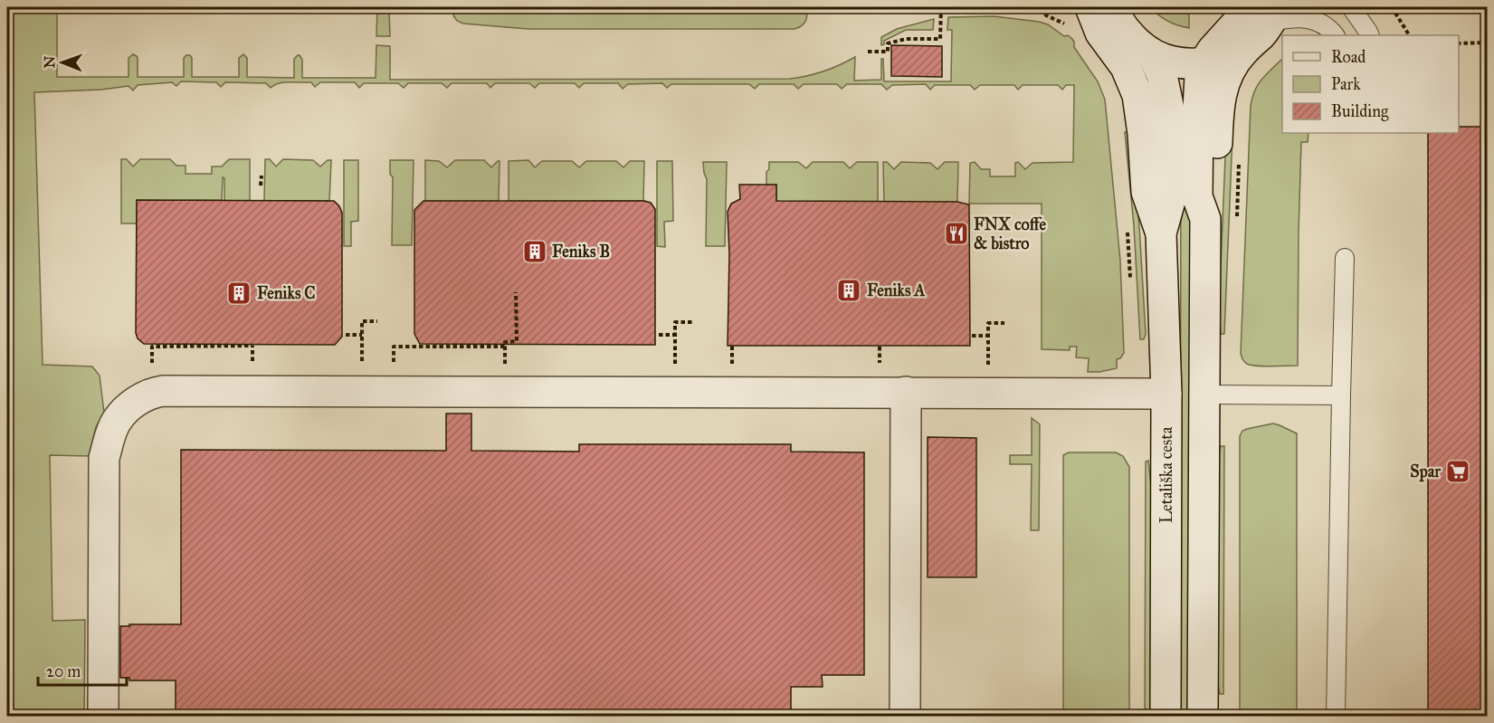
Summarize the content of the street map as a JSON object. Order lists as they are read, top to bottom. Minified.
{"streets":{"main road":["Letališka cesta"]},"places":{"restaurant":["FNX coffe & bistro"],"building":["Feniks B","Feniks A","Feniks C"],"supermarket":["Spar"]},"legend":["Road","Park","Building"],"scale_bar":"20 m","north":"left"}
